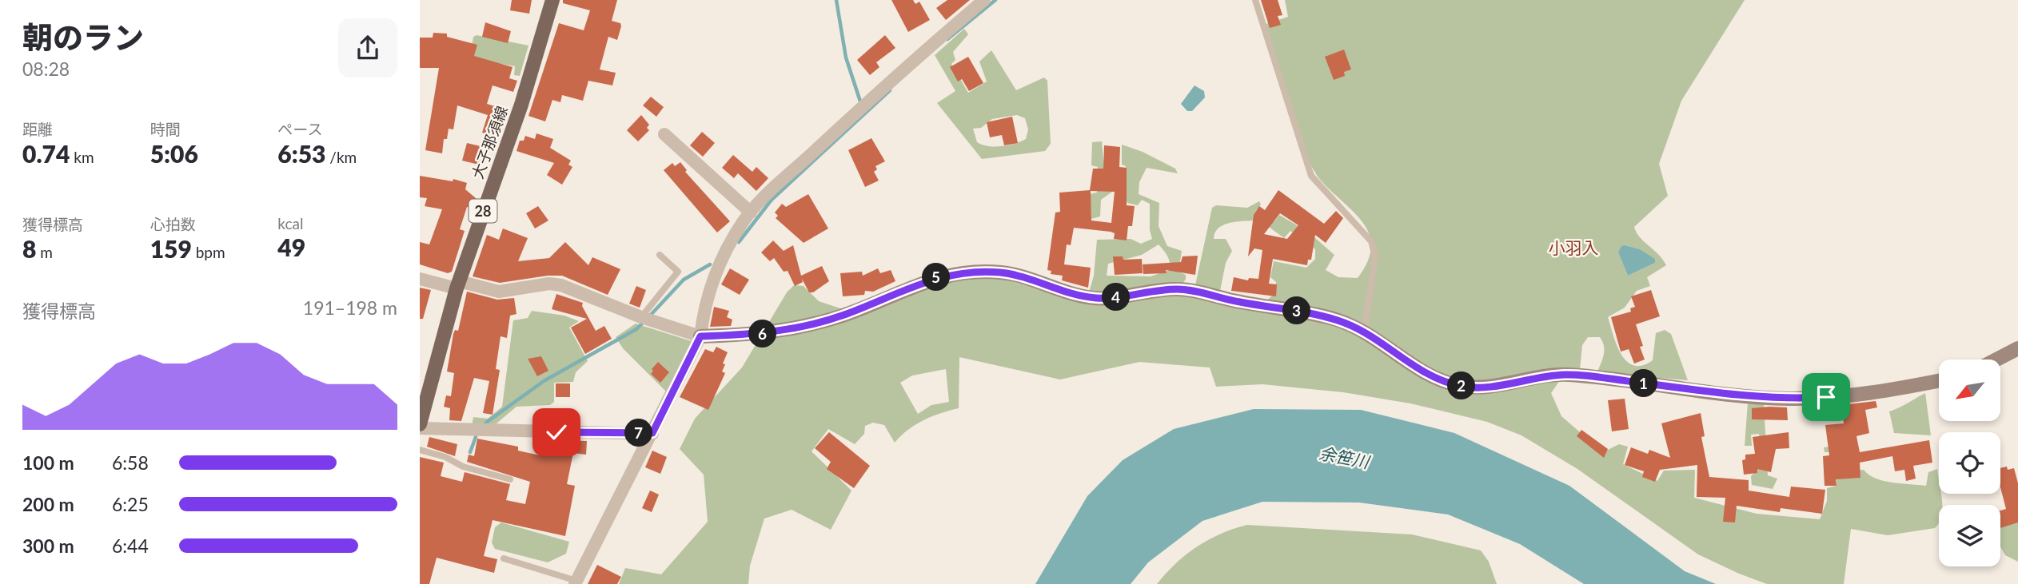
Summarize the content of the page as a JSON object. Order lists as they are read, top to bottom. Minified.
{"streets":{"main road":["大子那須線","28"]},"districts":["小羽入"],"water":["余笹川"],"north":"bottom left","page":{"heading":["朝のラン","08:28"],"stats":[["距離","0.74 km"],["時間","5:06"],["ペース","6:53 /km"],["獲得標高","8 m"],["心拍数","159 bpm"],["kcal","49"]],"pins":["5","4","3","6","1","2","7"],"chart":["獲得標高","191–198 m"],"list":[{"name":"100 m","note":"6:58"},{"name":"200 m","note":"6:25"},{"name":"300 m","note":"6:44"}]}}
